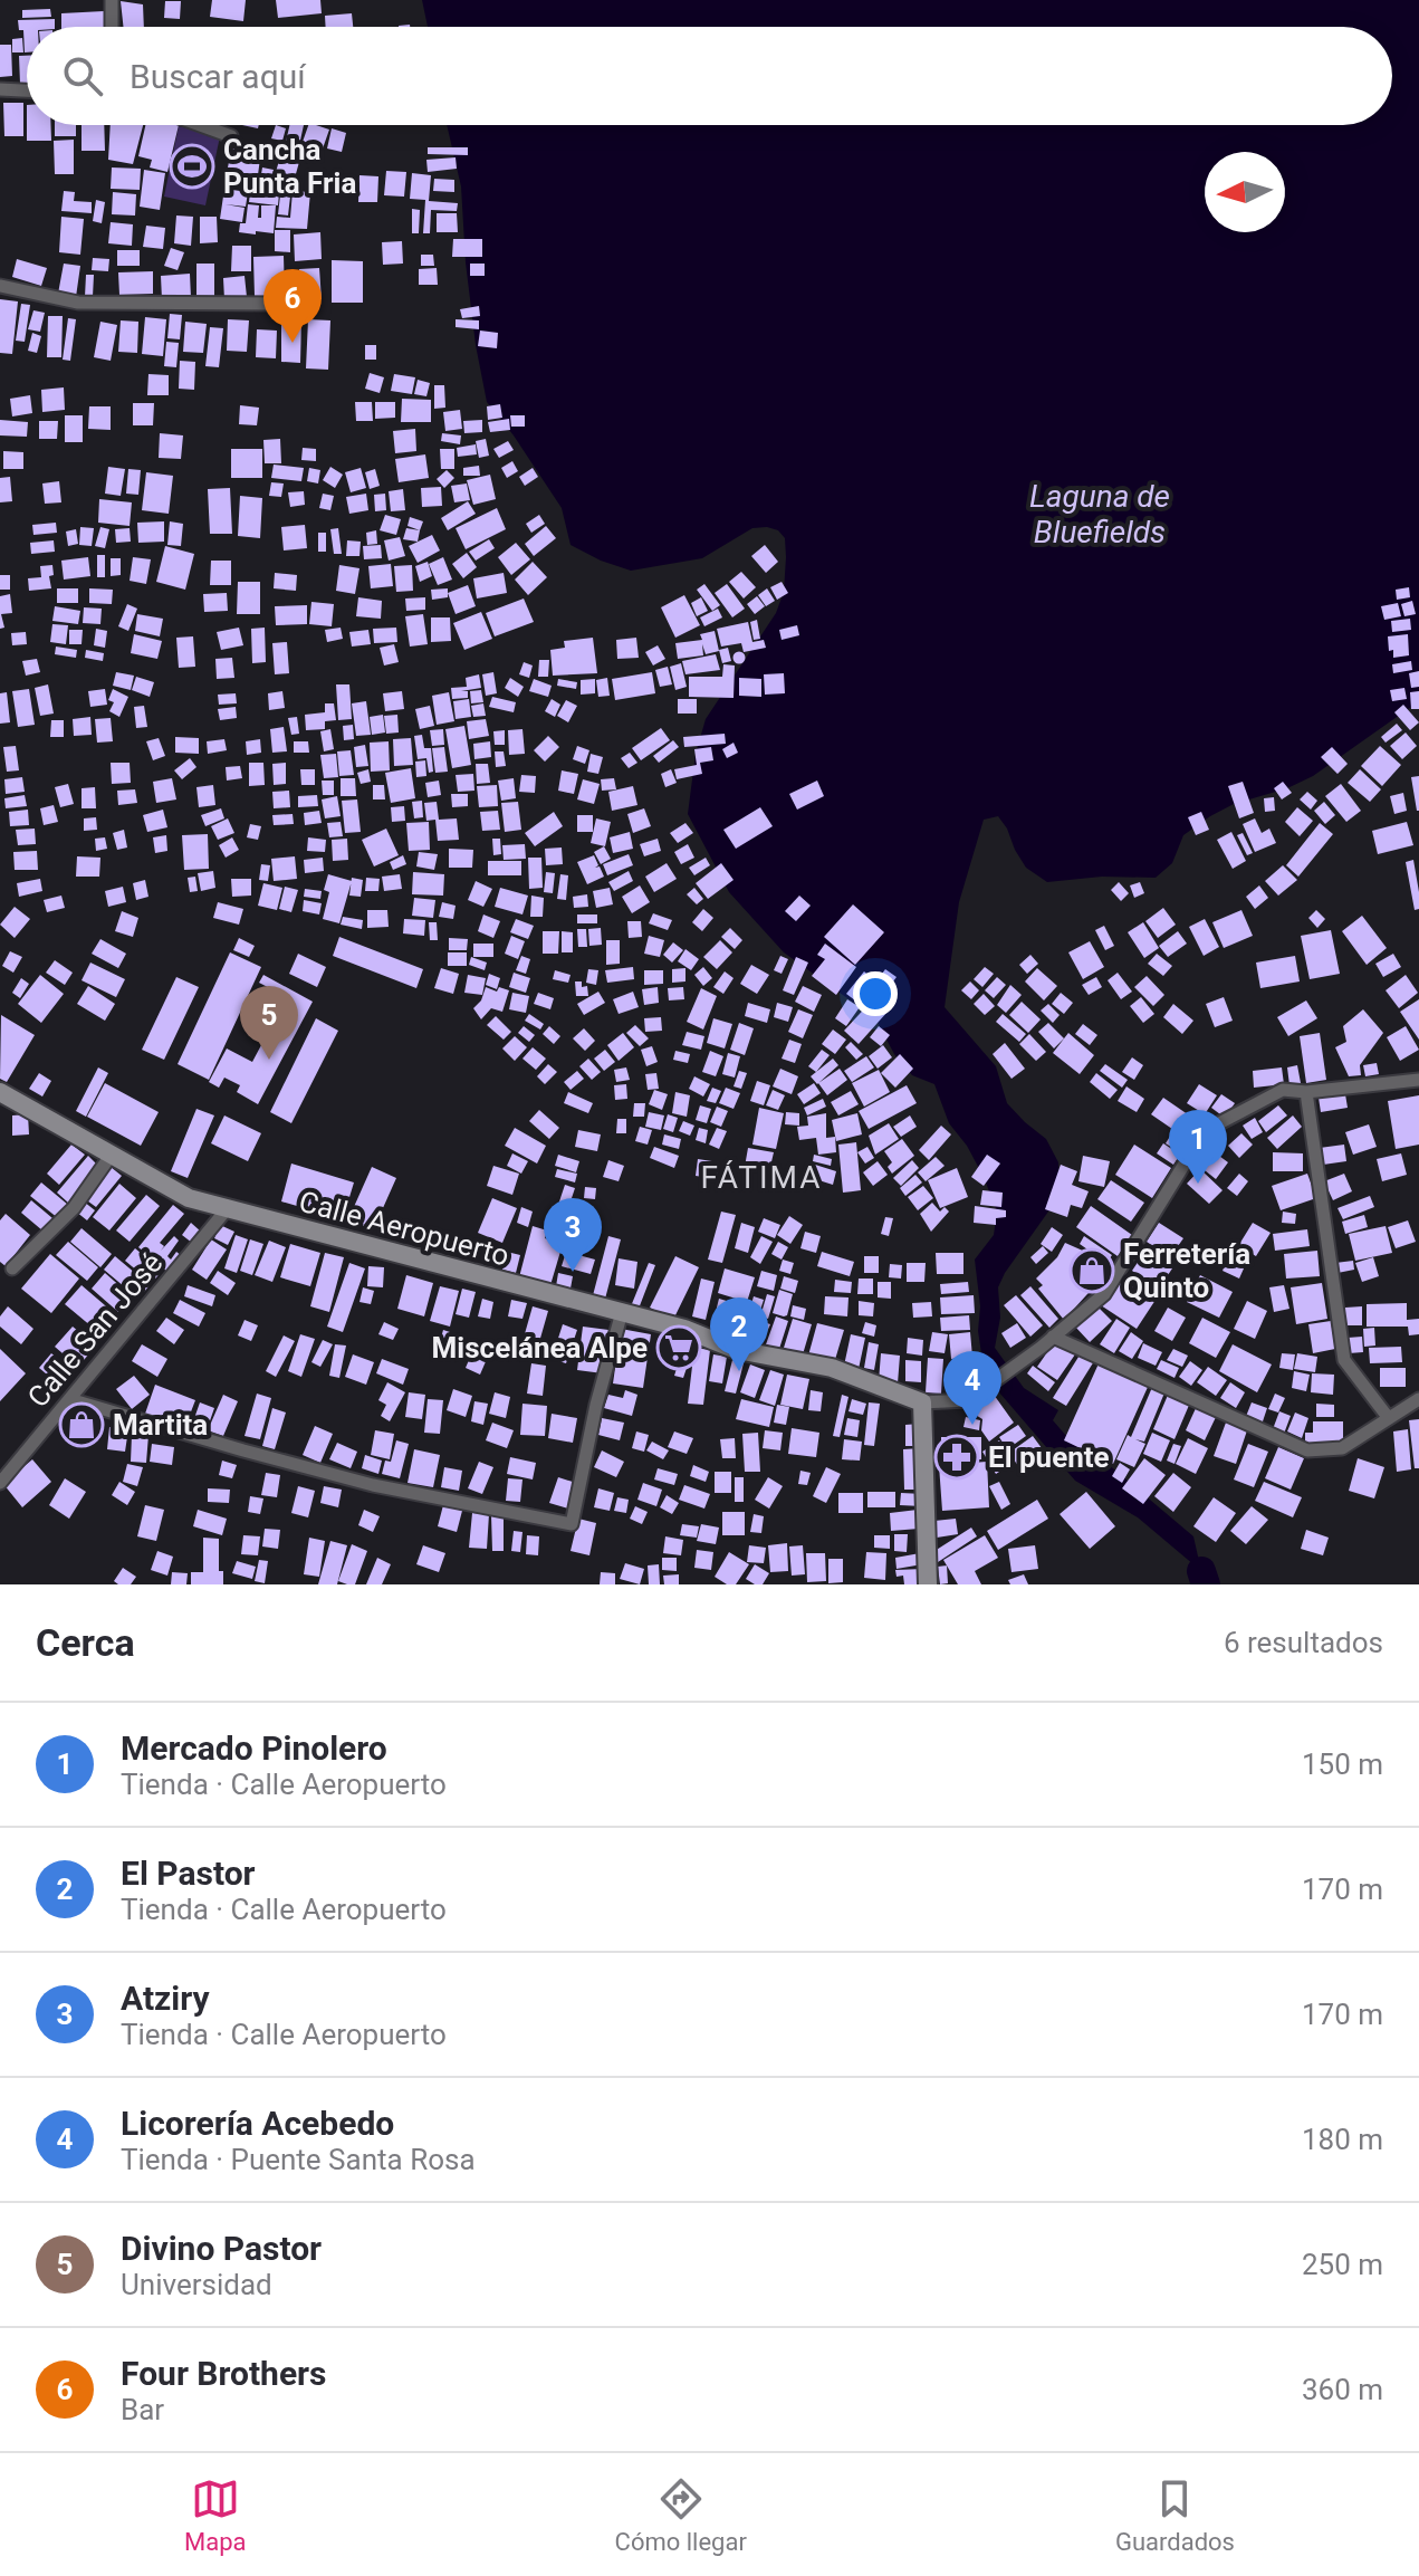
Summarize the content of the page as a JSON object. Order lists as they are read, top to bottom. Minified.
{"streets":{"street":["Calle Aeropuerto","Calle San José"]},"crossings":[["Calle Aeropuerto","Calle San José"]],"districts":["FÁTIMA"],"water":["Laguna de Bluefields"],"places":{"sports":["Cancha Punta Fria"],"shop":["Ferretería Quinto","Martita"],"supermarket":["Miscelánea Alpe"],"pharmacy":["El puente"]},"north":"left","page":{"search":"Buscar aquí","pins":["6","5","1","3","2","4"],"heading":["Cerca","6 resultados"],"list":[{"mark":"1","name":"Mercado Pinolero","note":"Tienda · Calle Aeropuerto","value":"150 m"},{"mark":"2","name":"El Pastor","note":"Tienda · Calle Aeropuerto","value":"170 m"},{"mark":"3","name":"Atziry","note":"Tienda · Calle Aeropuerto","value":"170 m"},{"mark":"4","name":"Licorería Acebedo","note":"Tienda · Puente Santa Rosa","value":"180 m"},{"mark":"5","name":"Divino Pastor","note":"Universidad","value":"250 m"},{"mark":"6","name":"Four Brothers","note":"Bar","value":"360 m"}],"nav":["Mapa","Cómo llegar","Guardados"]}}
